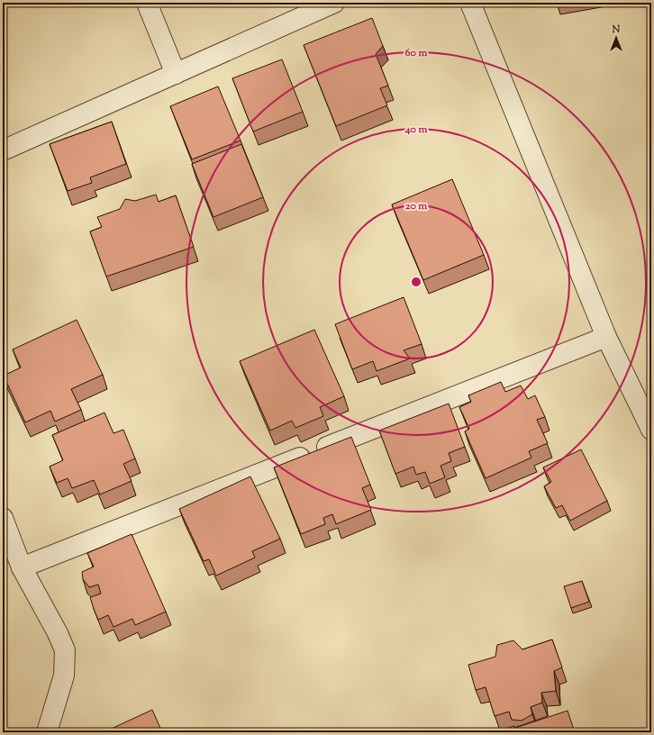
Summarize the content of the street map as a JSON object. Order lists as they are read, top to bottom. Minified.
{"north":"top","rings":["60 m","40 m","20 m"]}
